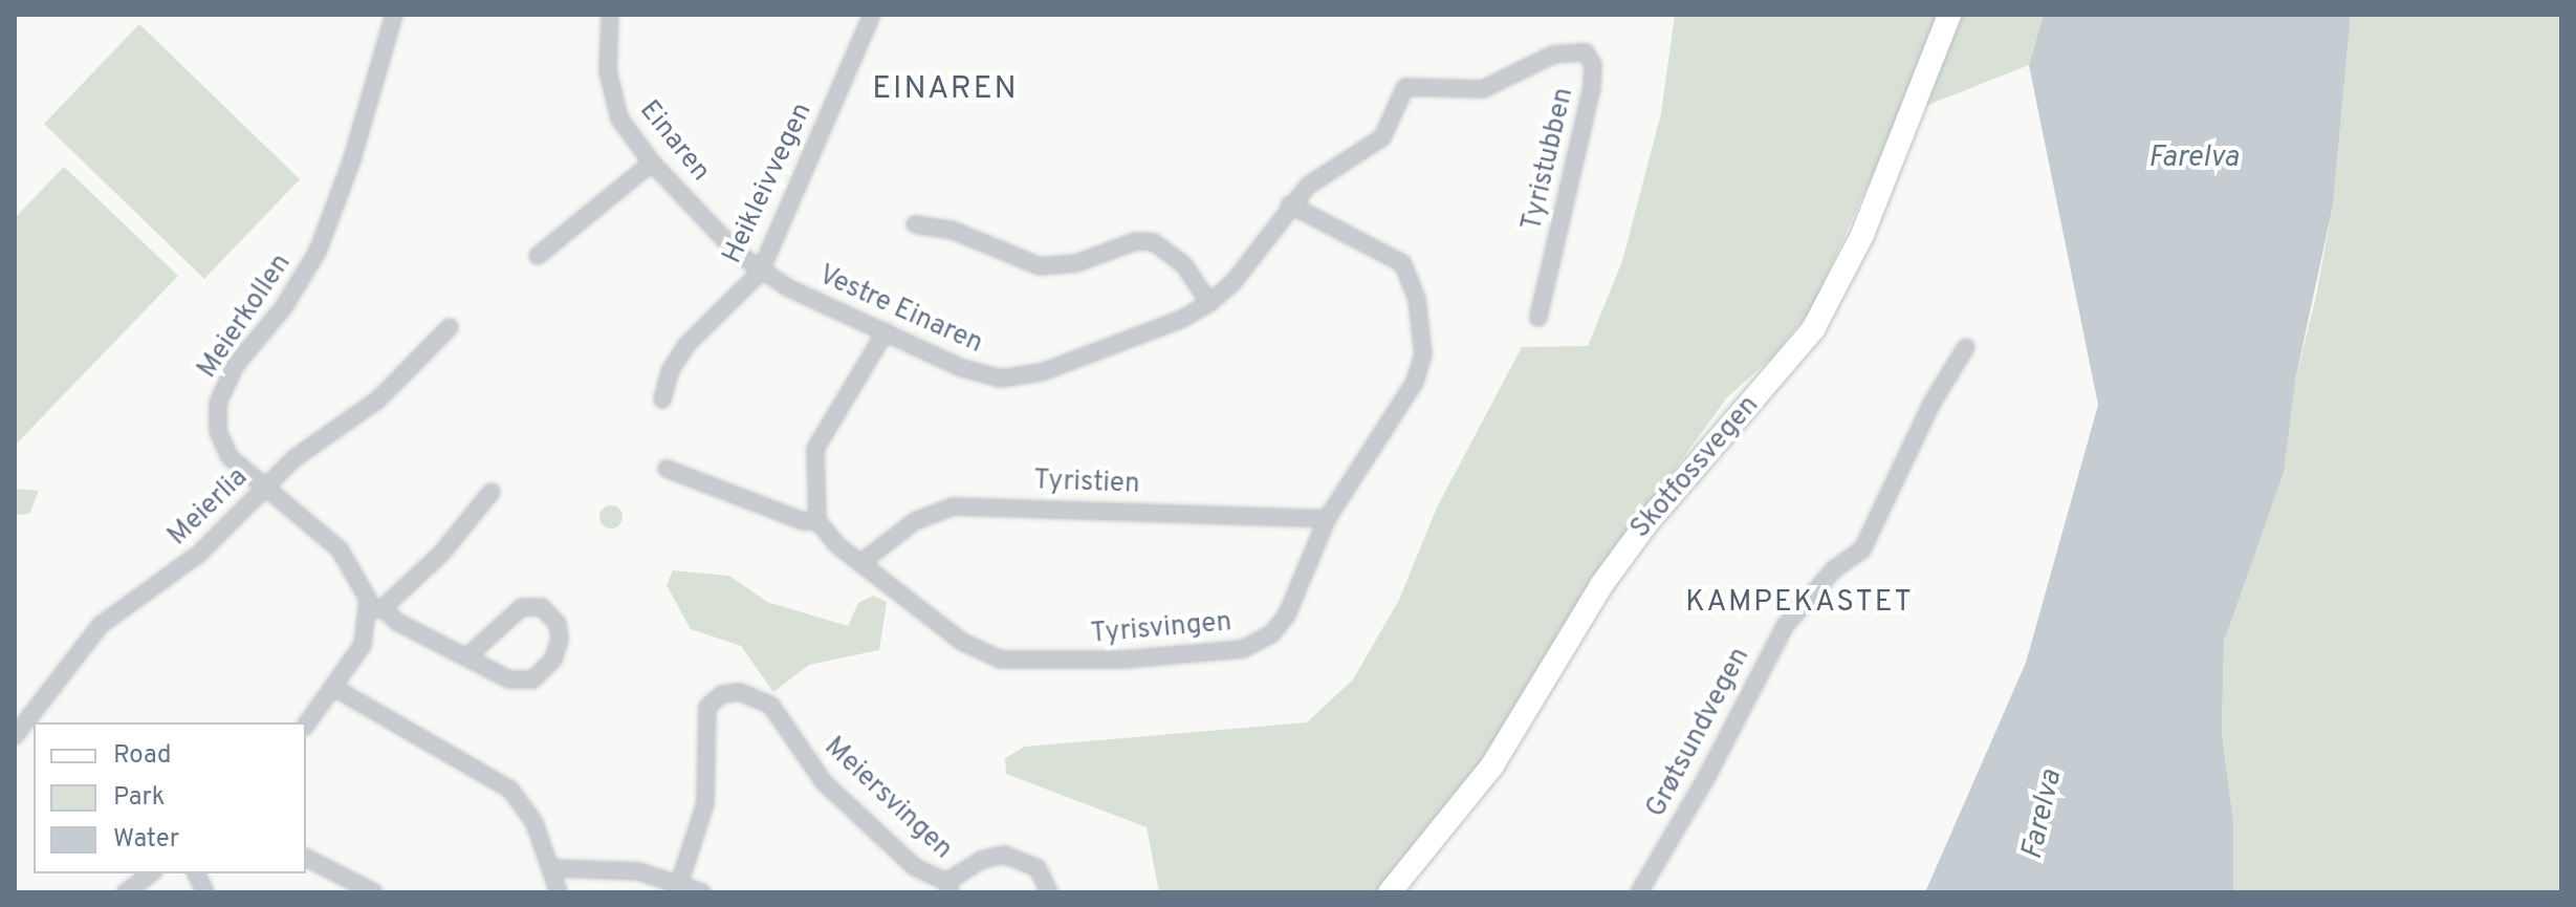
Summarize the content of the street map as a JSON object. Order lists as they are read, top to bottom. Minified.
{"streets":{"main road":["Skotfossvegen"],"street":["Einaren","Tyristubben","Heikleivvegen","Vestre Einaren","Meierkollen","Tyristien","Meierlia","Tyrisvingen","Grøtsundvegen","Meiersvingen"]},"crossings":[["Einaren","Heikleivvegen"],["Einaren","Vestre Einaren"],["Tyristubben","Vestre Einaren"],["Heikleivvegen","Vestre Einaren"],["Vestre Einaren","Tyrisvingen"],["Meierkollen","Meierlia"],["Tyristien","Tyrisvingen"]],"districts":["EINAREN","KAMPEKASTET"],"water":["Farelva"],"legend":["Road","Park","Water"]}
